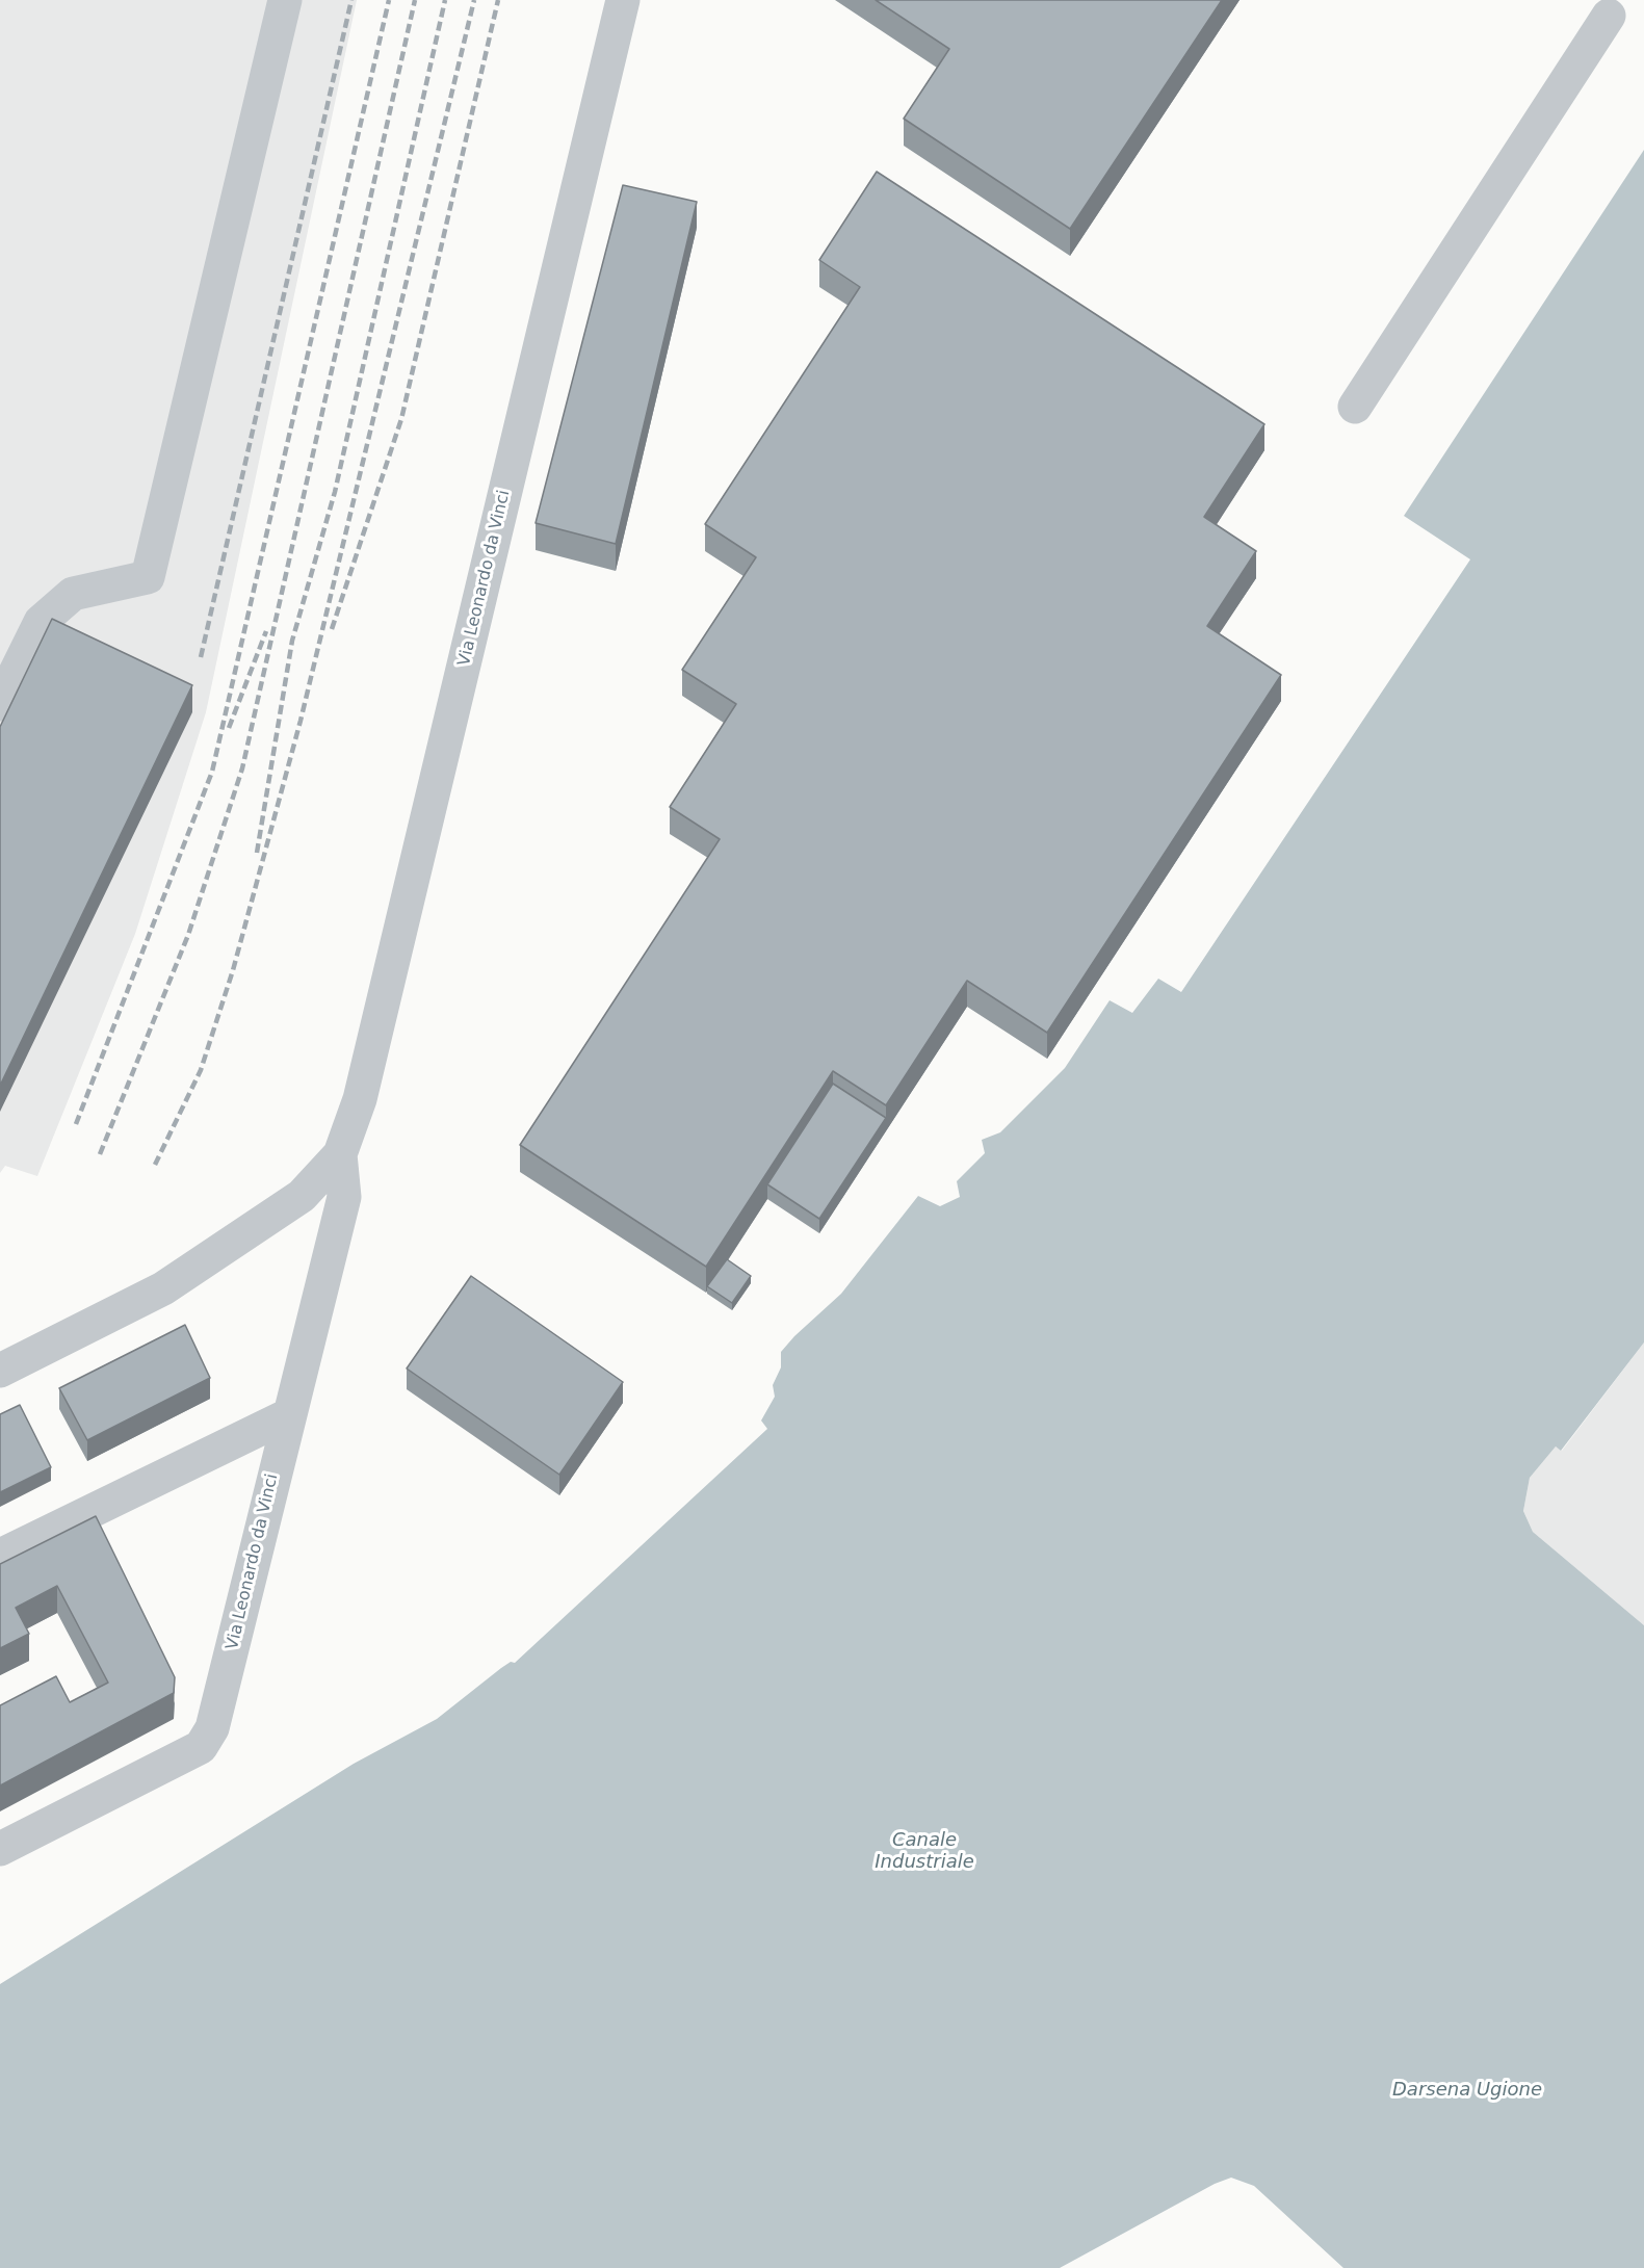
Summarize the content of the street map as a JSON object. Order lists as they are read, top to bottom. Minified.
{"streets":{"street":["Via Leonardo da Vinci"]},"water":["Canale Industriale","Darsena Ugione"]}
